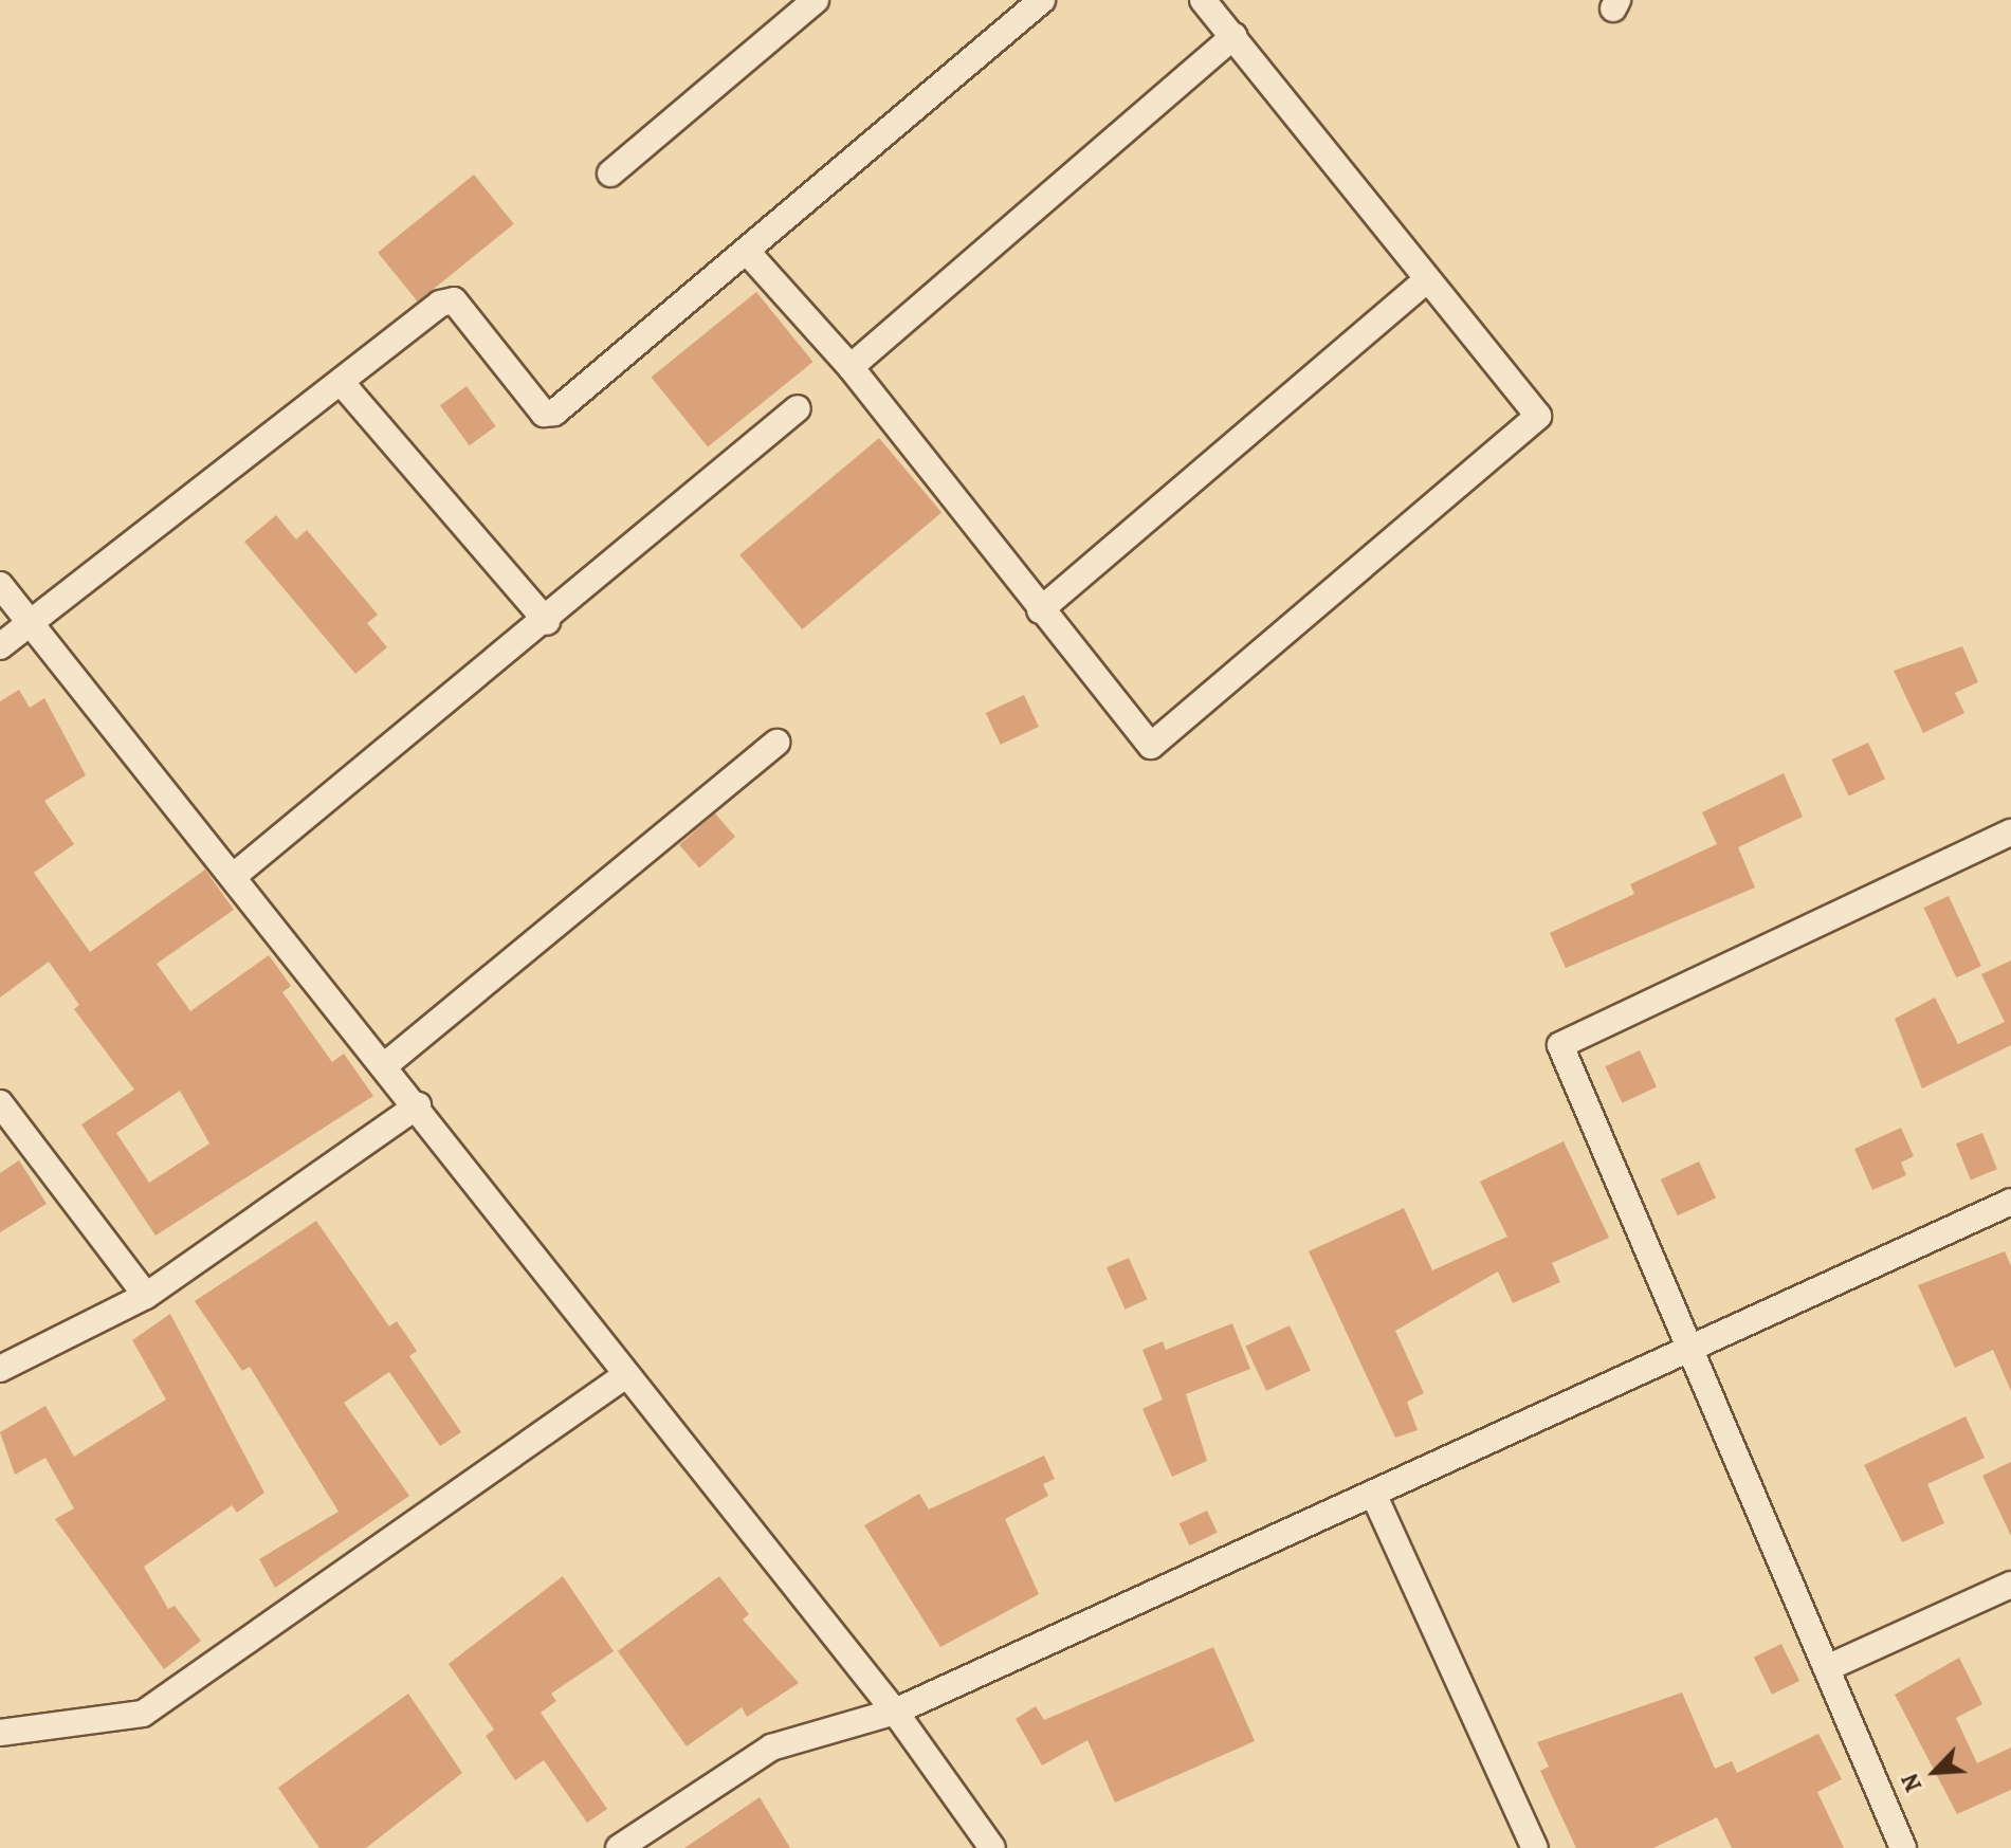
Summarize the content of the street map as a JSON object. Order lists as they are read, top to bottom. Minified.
{"north":"bottom left"}
